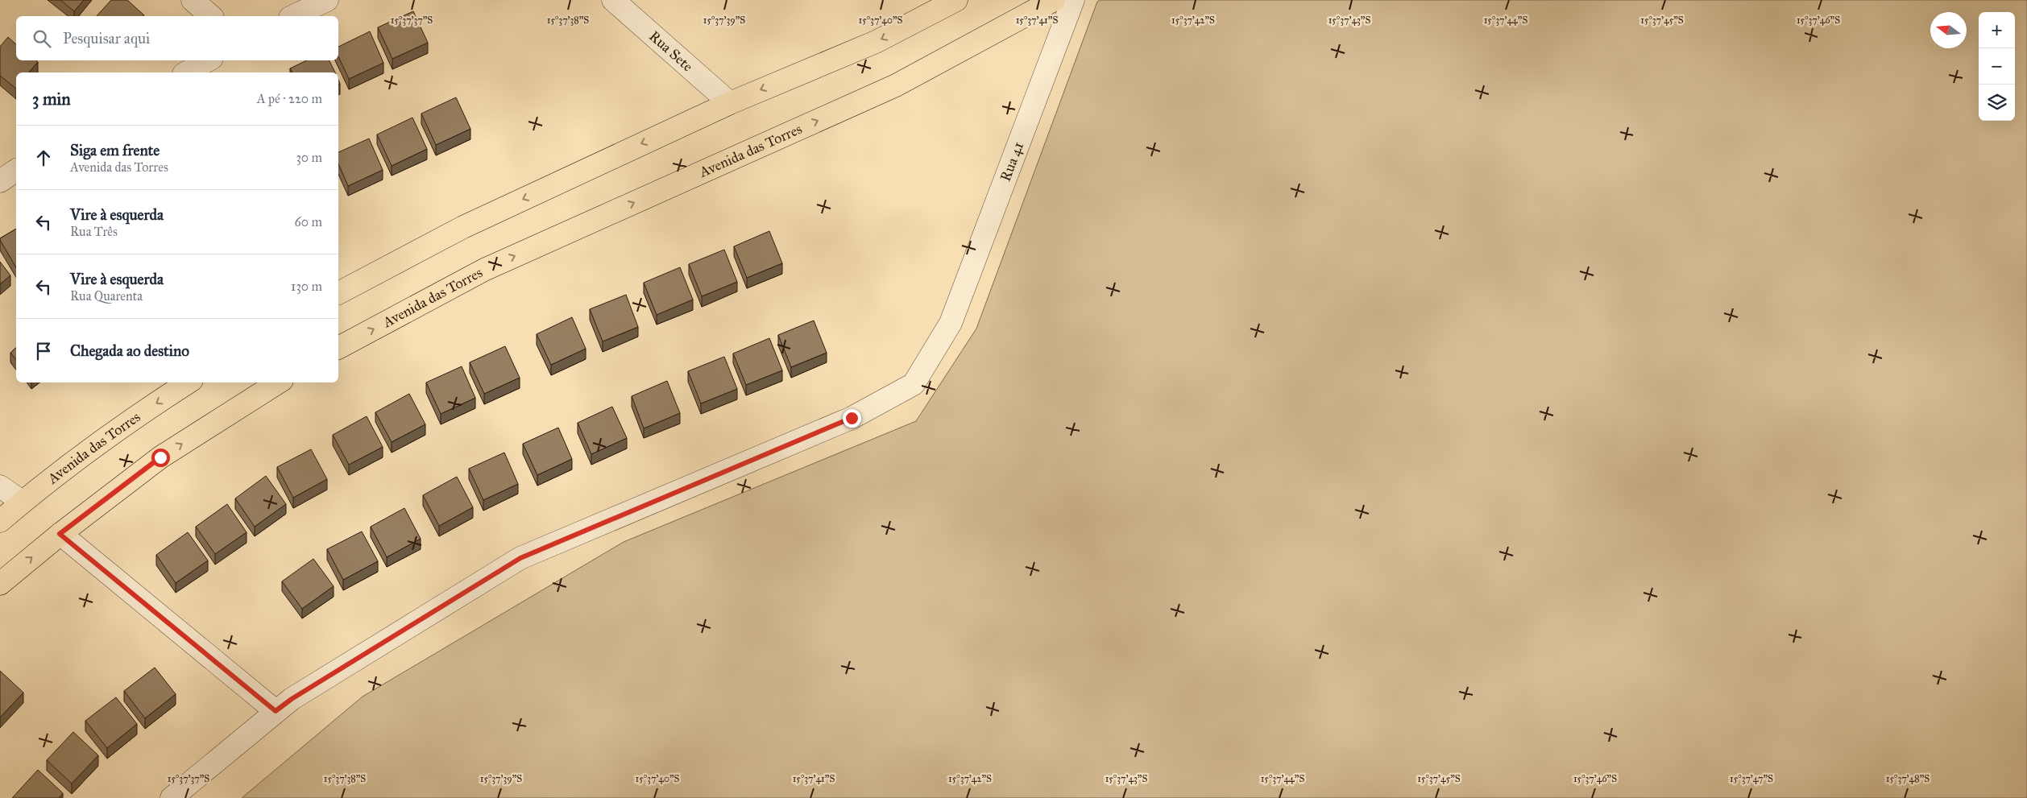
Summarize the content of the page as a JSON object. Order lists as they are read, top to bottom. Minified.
{"streets":{"main road":["Avenida das Torres"],"street":["Rua Sete","Rua 41"]},"north":"left","page":{"map_buttons":["+","−"],"search":"Pesquisar aqui","heading":["3 min","A pé · 220 m"],"list":[["Siga em frente","Avenida das Torres","30 m"],["Vire à esquerda","Rua Três","60 m"],["Vire à esquerda","Rua Quarenta","130 m"],"Chegada ao destino"]},"coordinates":["15°37'37\"S","15°37'38\"S","15°37'39\"S","15°37'40\"S","15°37'41\"S","15°37'42\"S","15°37'43\"S","15°37'44\"S","15°37'45\"S","15°37'46\"S","15°37'47\"S","15°37'48\"S"]}
